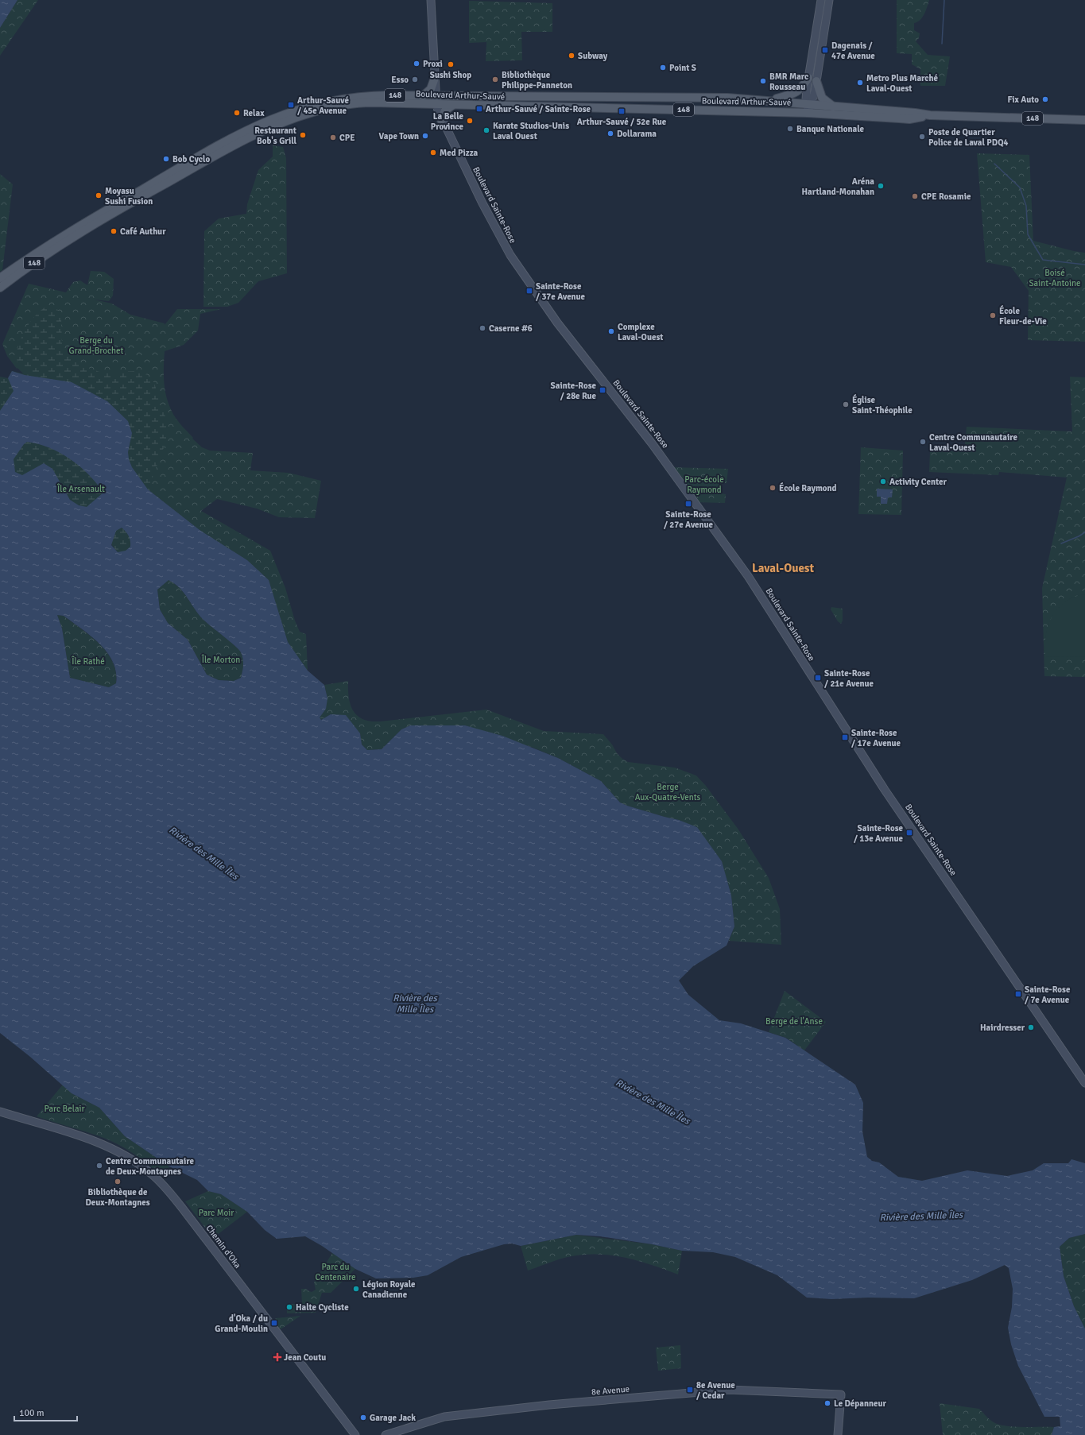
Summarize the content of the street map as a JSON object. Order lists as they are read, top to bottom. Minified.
{"streets":{"main road":["148","Boulevard Arthur-Sauvé"],"street":["Boulevard Sainte-Rose","Chemin d'Oka","8e Avenue"]},"crossings":[["Boulevard Arthur-Sauvé","Boulevard Sainte-Rose"]],"districts":["Laval-Ouest"],"water":["Rivière des Mille Îles"],"parks":["Boisé Saint-Antoine","Berge du Grand-Brochet","Parc-école Raymond","Île Arsenault","Île Morton","Île Rathé","Berge Aux-Quatre-Vents","Berge de l'Anse","Parc Belair","Parc Moir","Parc du Centenaire"],"places":{"transit":["Dagenais / 47e Avenue","Arthur-Sauvé / 45e Avenue","Arthur-Sauvé / Sainte-Rose","Arthur-Sauvé / 52e Rue","Sainte-Rose / 37e Avenue","Sainte-Rose / 28e Rue","Sainte-Rose / 27e Avenue","Sainte-Rose / 21e Avenue","Sainte-Rose / 17e Avenue","Sainte-Rose / 13e Avenue","Sainte-Rose / 7e Avenue","d'Oka / du Grand-Moulin","8e Avenue / Cedar"],"other":["Subway","Proxi","Sushi Shop","Point S","Esso","Bibliothèque Philippe-Panneton","BMR Marc Rousseau","Metro Plus Marché Laval-Ouest","Fix Auto","Relax","La Belle Province","Banque Nationale","Karate Studios-Unis Laval Ouest","Dollarama","Restaurant Bob's Grill","Vape Town","Poste de Quartier Police de Laval PDQ4","CPE","Med Pizza","Bob Cyclo","Aréna Hartland-Monahan","Moyasu Sushi Fusion","CPE Rosamie","Café Authur","École Fleur-de-Vie","Caserne #6","Complexe Laval-Ouest","Église Saint-Théophile","Centre Communautaire Laval-Ouest","Activity Center","École Raymond","Hairdresser","Centre Communautaire de Deux-Montagnes","Bibliothèque de Deux-Montagnes","Légion Royale Canadienne","Halte Cycliste","Le Dépanneur","Garage Jack"],"health":["Jean Coutu"]},"scale_bar":"100 m"}
